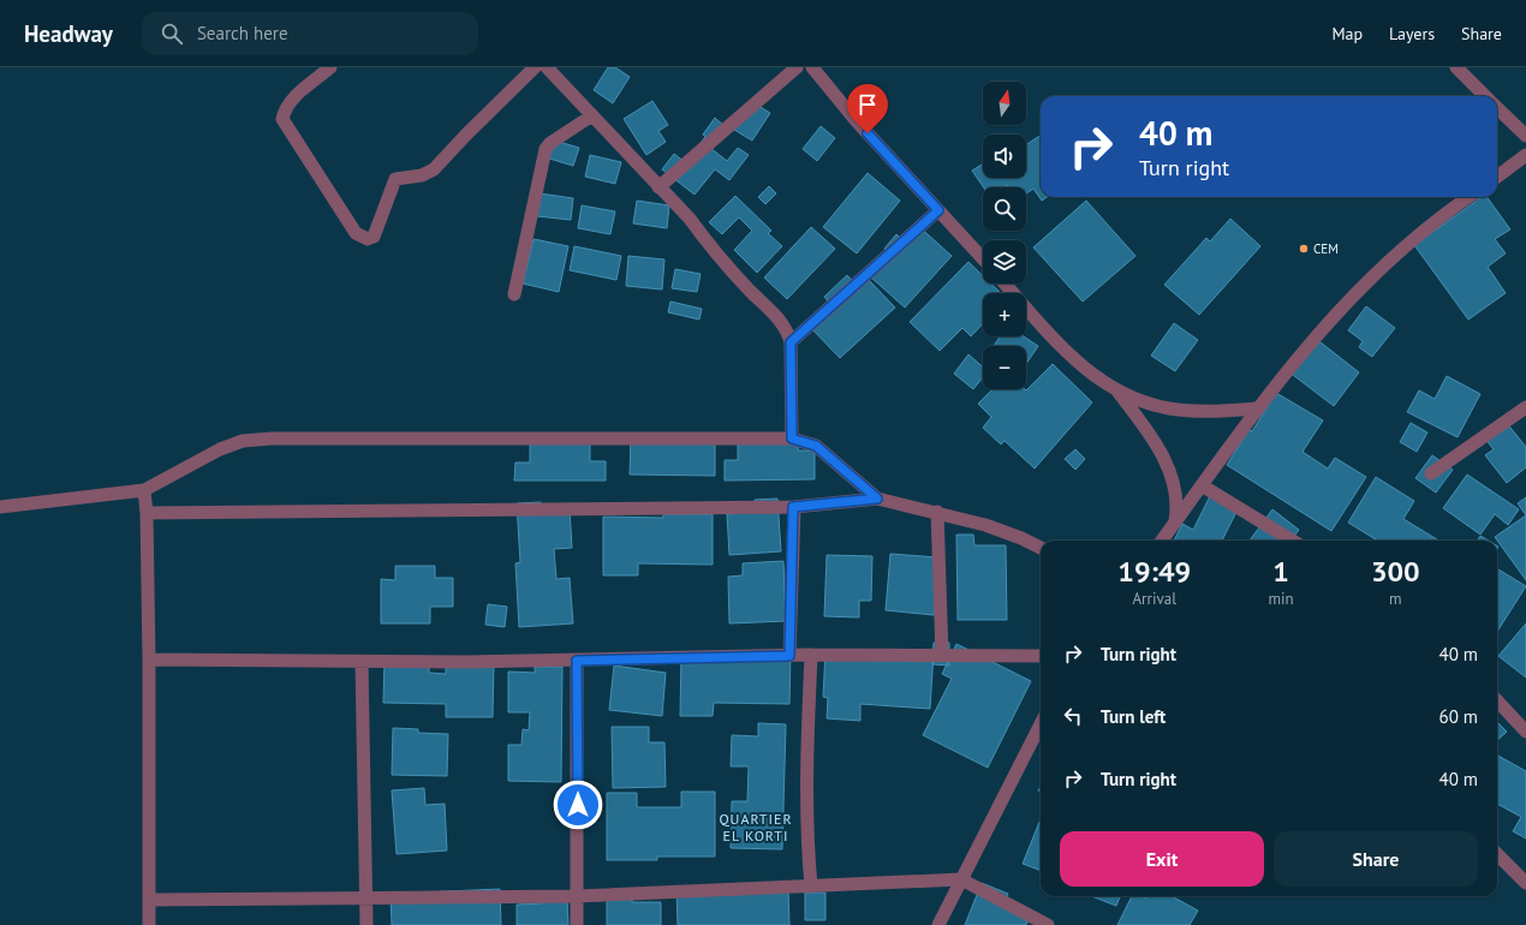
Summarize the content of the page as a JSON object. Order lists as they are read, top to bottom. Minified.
{"districts":["QUARTIER EL KORTI"],"places":["CEM"],"north":"top","page":{"header":"Headway","search":"Search here","nav":["Map","Layers","Share"],"map_buttons":["+","−"],"turn":["40 m","Turn right"],"eta":["19:49","Arrival","1","min","300","m"],"list":[{"name":"Turn right","value":"40 m"},{"name":"Turn left","value":"60 m"},{"name":"Turn right","value":"40 m"}],"buttons":["Exit","Share"]}}
